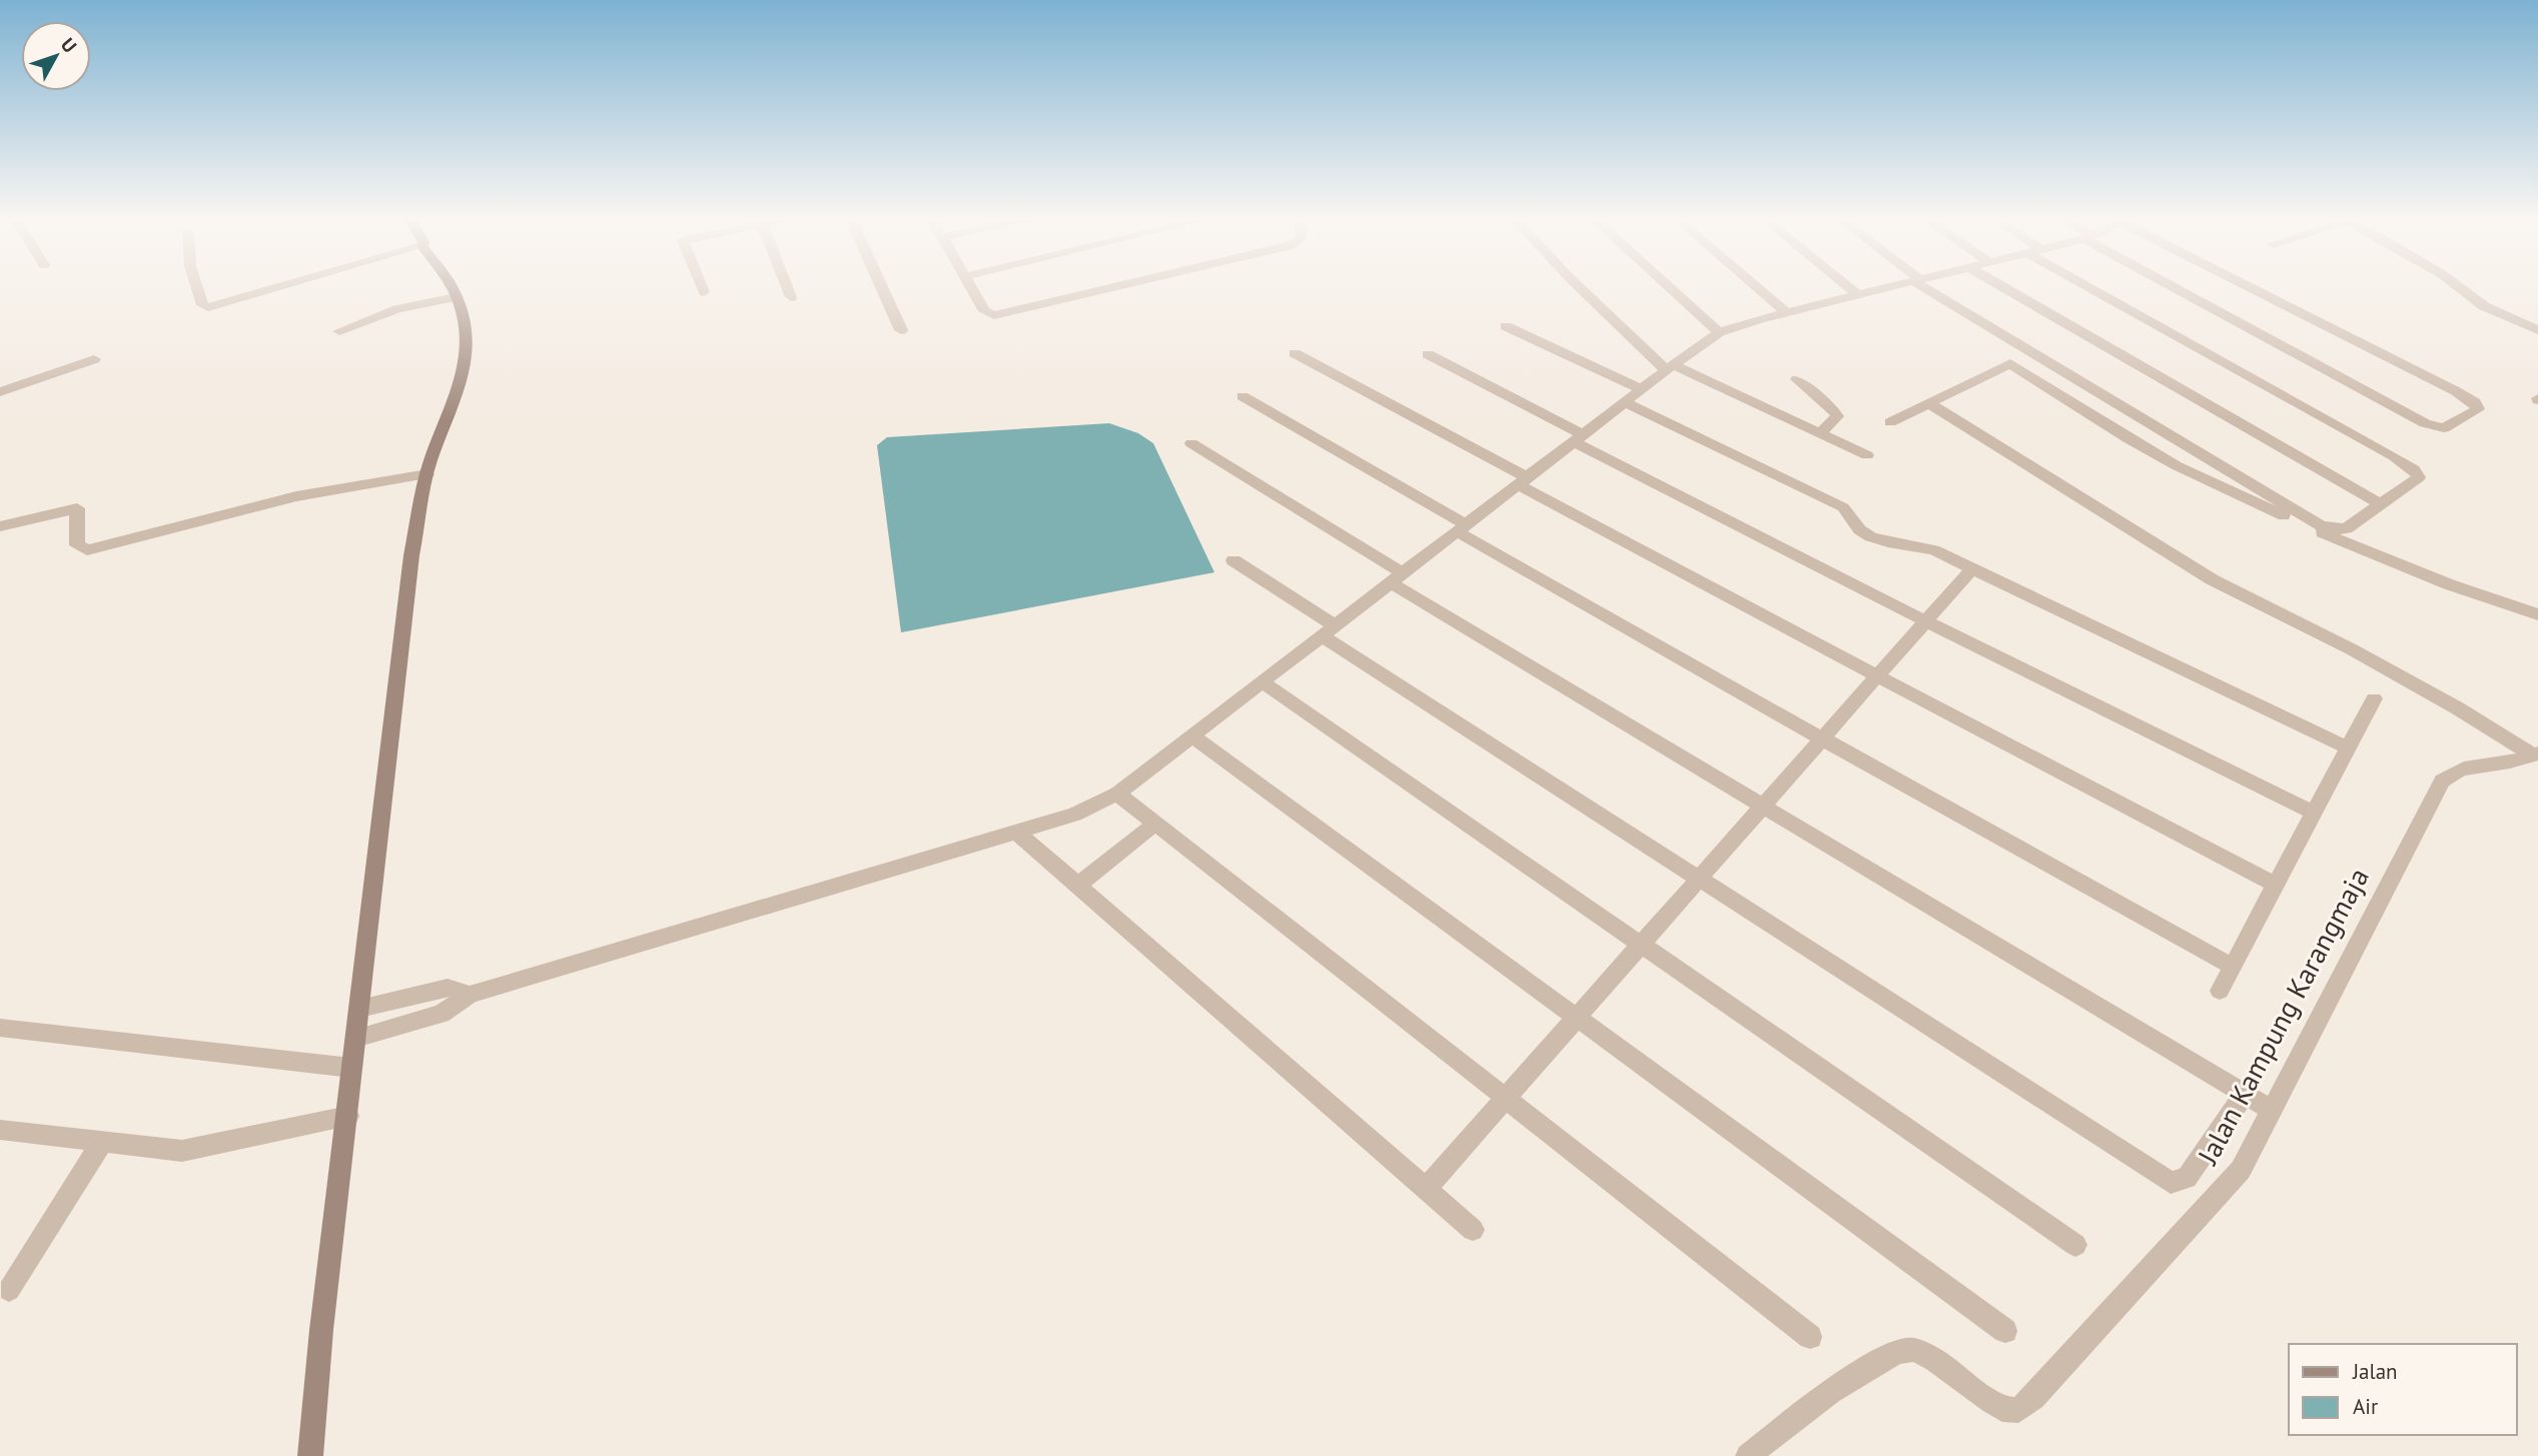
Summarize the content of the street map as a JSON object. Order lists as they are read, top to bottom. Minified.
{"streets":{"street":["Jalan Kampung Karangmaja"]},"legend":["Jalan","Air"],"north":"top right"}
